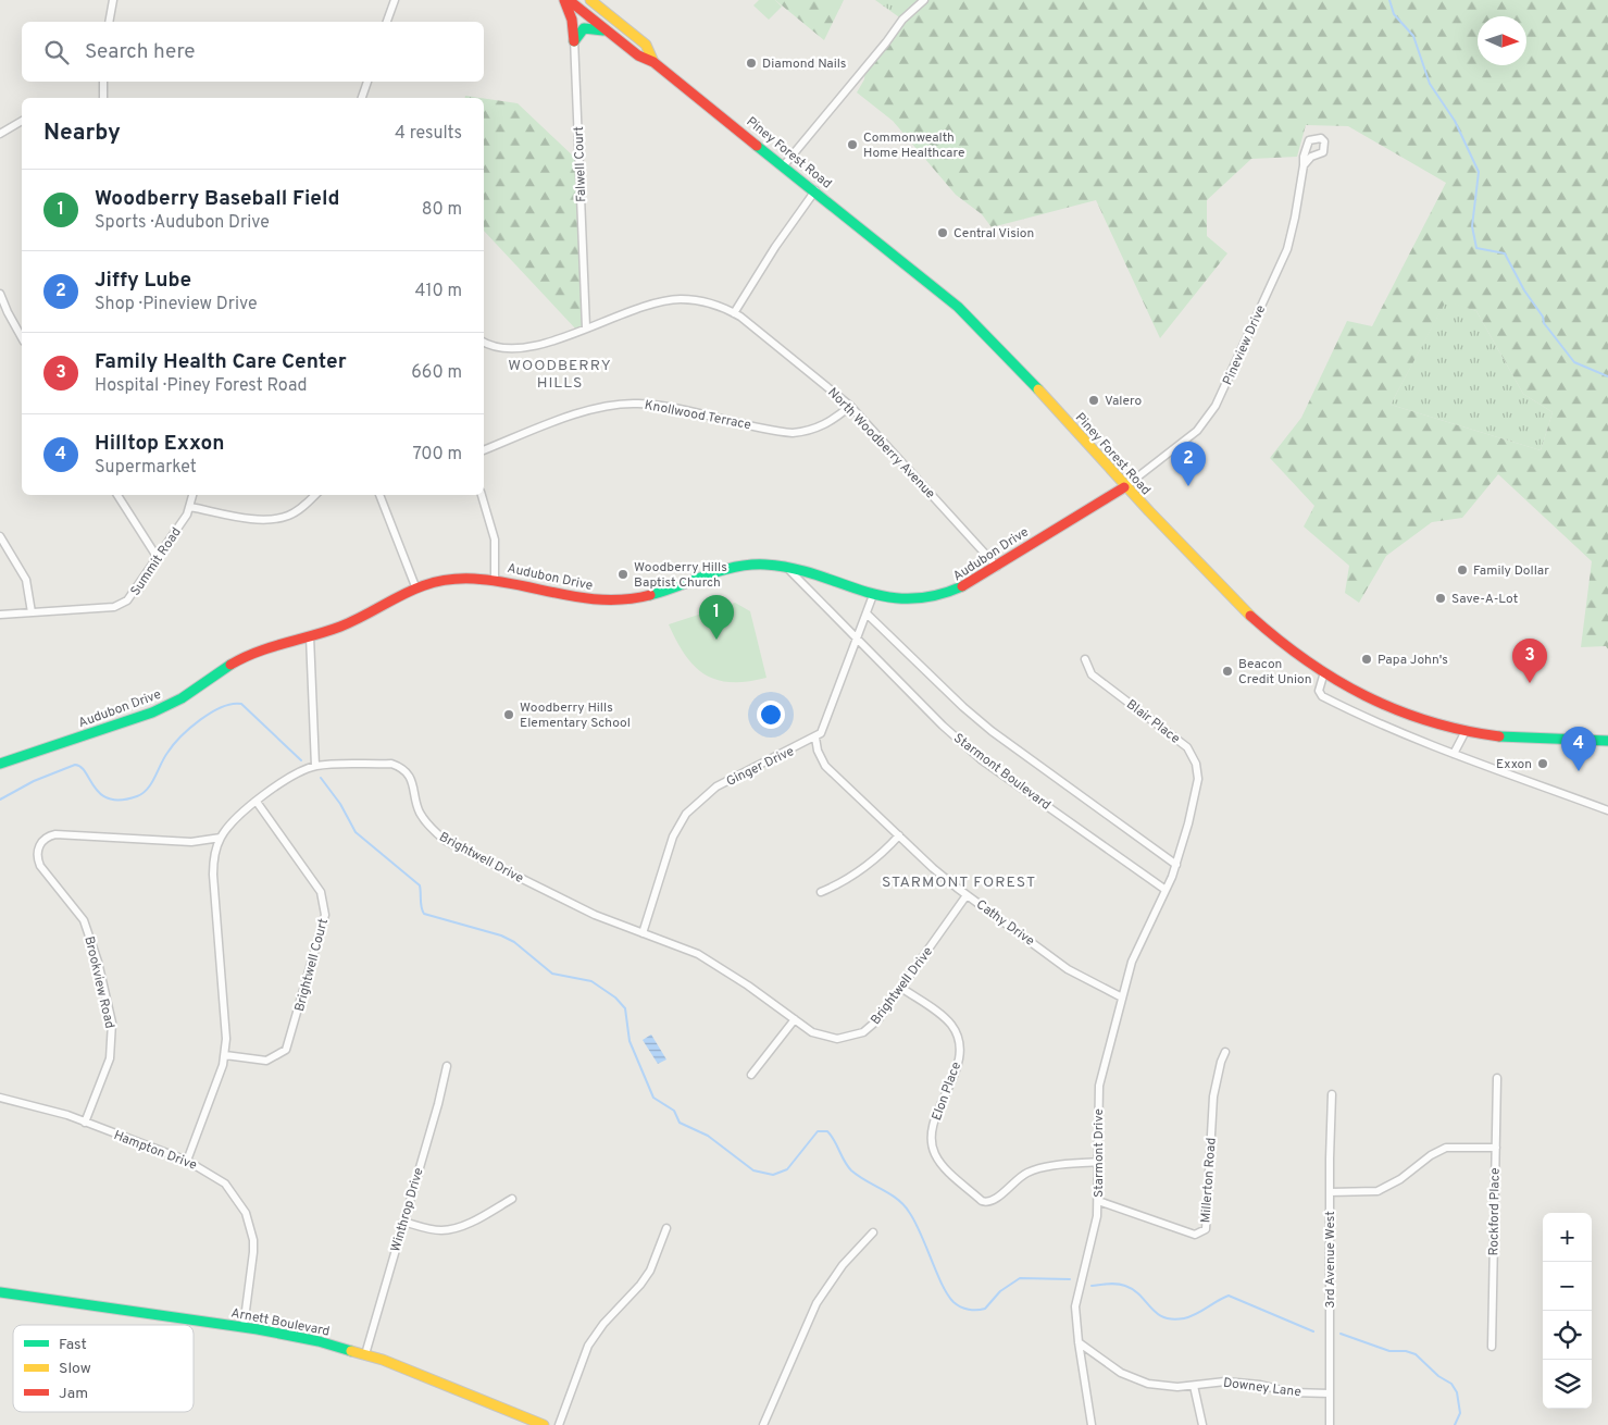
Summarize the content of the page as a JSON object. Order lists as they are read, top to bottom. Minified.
{"streets":{"main road":["Piney Forest Road","Audubon Drive","Arnett Boulevard"],"street":["Falwell Court","Pineview Drive","Knollwood Terrace","North Woodberry Avenue","Summit Road","Blair Place","Ginger Drive","Starmont Boulevard","Brightwell Drive","Cathy Drive","Brightwell Court","Brookview Road","Elon Place","Hampton Drive","Starmont Drive","Millerton Road","Winthrop Drive","Rockford Place","3rd Avenue West","Downey Lane"]},"crossings":[["Piney Forest Road","Falwell Court"],["Piney Forest Road","Pineview Drive"],["Piney Forest Road","Audubon Drive"],["Falwell Court","North Woodberry Avenue"],["Pineview Drive","Audubon Drive"],["Knollwood Terrace","North Woodberry Avenue"],["North Woodberry Avenue","Audubon Drive"],["Audubon Drive","Starmont Boulevard"],["Blair Place","Starmont Boulevard"],["Blair Place","Starmont Drive"],["Ginger Drive","Brightwell Drive"],["Ginger Drive","Cathy Drive"],["Starmont Boulevard","Starmont Drive"],["Brightwell Drive","Cathy Drive"],["Brightwell Drive","Brightwell Court"],["Brightwell Drive","Brookview Road"],["Brightwell Drive","Elon Place"],["Brightwell Drive","Hampton Drive"],["Cathy Drive","Starmont Drive"],["Brookview Road","Hampton Drive"],["Elon Place","Starmont Drive"],["Hampton Drive","Arnett Boulevard"],["Starmont Drive","Millerton Road"],["Starmont Drive","Downey Lane"],["Winthrop Drive","Arnett Boulevard"],["3rd Avenue West","Downey Lane"]],"districts":["WOODBERRY HILLS","STARMONT FOREST"],"places":["Diamond Nails","Commonwealth Home Healthcare","Central Vision","Valero","Family Dollar","Woodberry Hills Baptist Church","Save-A-Lot","Papa John's","Beacon Credit Union","Woodberry Hills Elementary School","Exxon"],"legend":["Fast","Slow","Jam"],"north":"right","page":{"search":"Search here","heading":["Nearby","4 results"],"list":[{"mark":"1","name":"Woodberry Baseball Field","note":"Sports · Audubon Drive","value":"80 m"},{"mark":"2","name":"Jiffy Lube","note":"Shop · Pineview Drive","value":"410 m"},{"mark":"3","name":"Family Health Care Center","note":"Hospital · Piney Forest Road","value":"660 m"},{"mark":"4","name":"Hilltop Exxon","note":"Supermarket","value":"700 m"}],"pins":["2","1","3","4"],"map_buttons":["+","−"]}}
